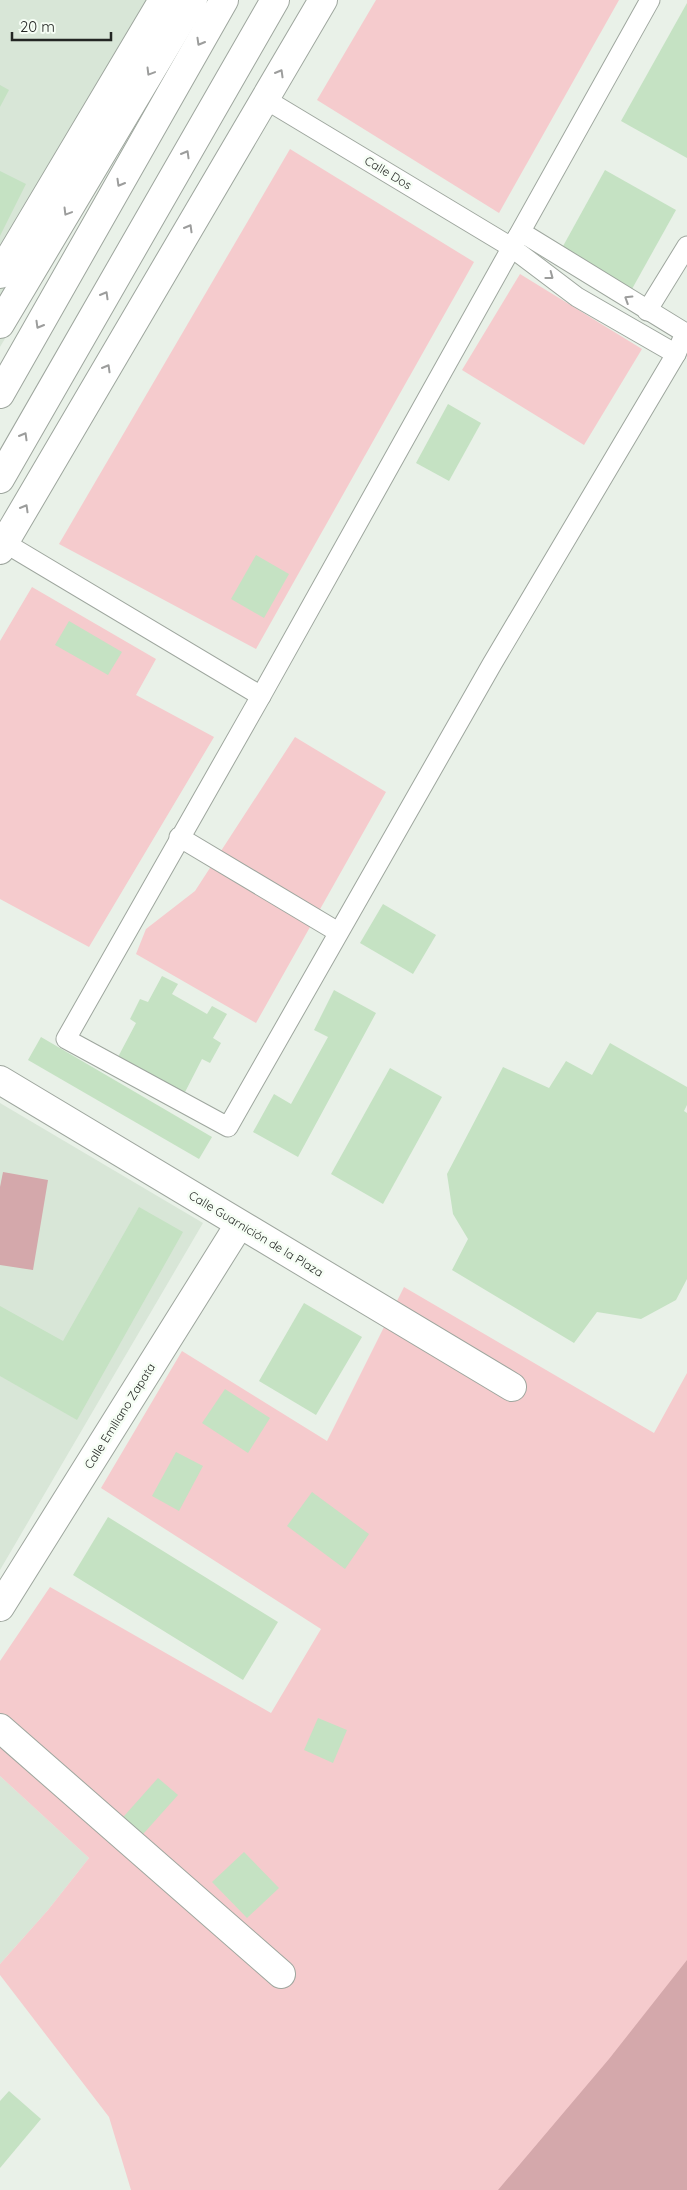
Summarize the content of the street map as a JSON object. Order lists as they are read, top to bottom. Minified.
{"streets":{"main road":["Calle Guarnición de la Plaza","Calle Emiliano Zapata"],"lane":["Calle Dos"]},"crossings":[["Calle Guarnición de la Plaza","Calle Emiliano Zapata"]],"one_way":["Calle Dos"],"scale_bar":"20 m"}
